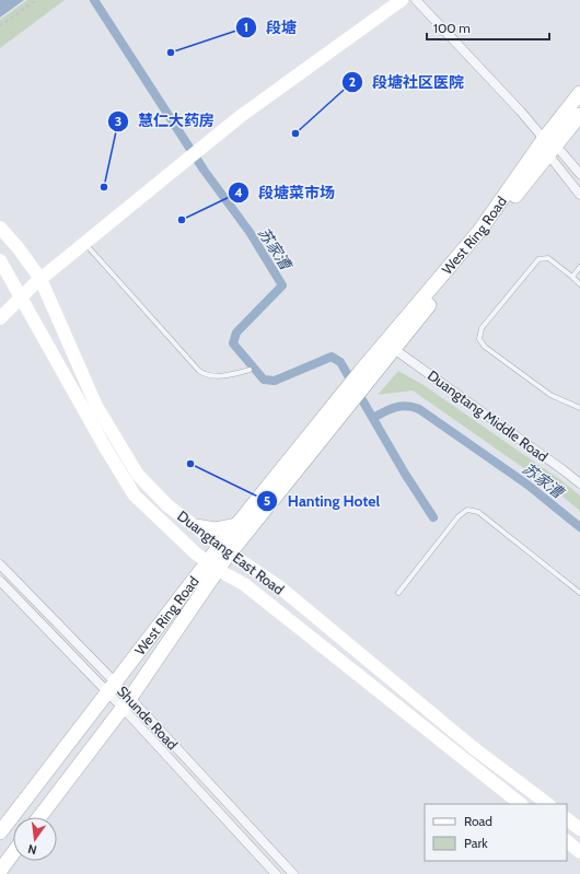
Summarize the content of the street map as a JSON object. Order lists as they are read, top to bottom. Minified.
{"streets":{"main road":["West Ring Road","Duangtang East Road"],"street":["Duangtang Middle Road","Shunde Road"]},"crossings":[["West Ring Road","Duangtang Middle Road"],["West Ring Road","Duangtang East Road"],["West Ring Road","Shunde Road"]],"water":["苏家漕"],"places":["段塘","段塘社区医院","慧仁大药房","段塘菜市场","Hanting Hotel"],"legend":["Road","Park"],"scale_bar":"100 m","north":"bottom"}
